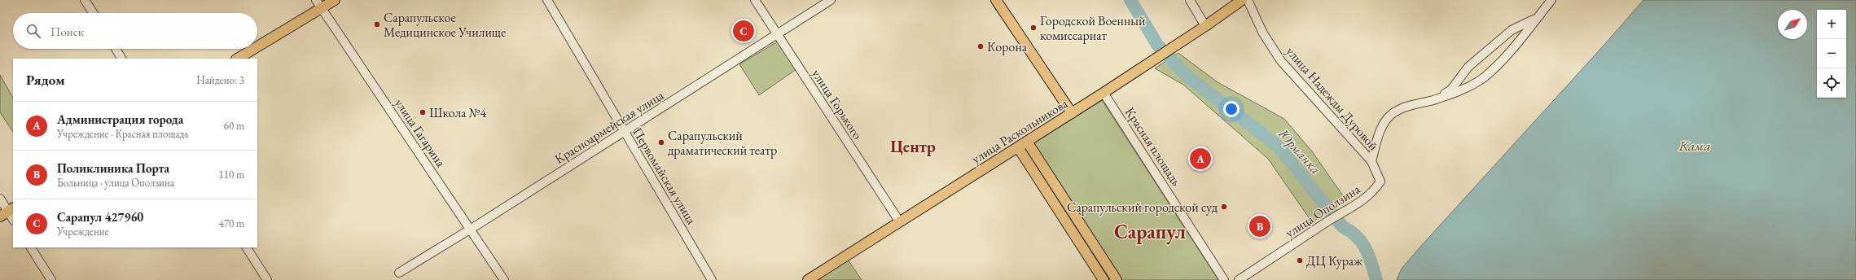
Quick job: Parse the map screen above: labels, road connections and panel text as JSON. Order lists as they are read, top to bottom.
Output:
{
  "streets": {
    "main road": ["улица Раскольникова"],
    "street": [
      "улица Надежды Дуровой",
      "улица Горького",
      "Красноармейская улица",
      "улица Гагарина",
      "Красная площадь",
      "Первомайская улица",
      "улица Оползина"
    ]
  },
  "crossings": [
    ["улица Надежды Дуровой", "улица Оползина"],
    ["улица Горького", "Красноармейская улица"],
    ["улица Горького", "улица Раскольникова"],
    ["Красноармейская улица", "улица Гагарина"],
    ["Красноармейская улица", "Первомайская улица"],
    ["улица Раскольникова", "Красная площадь"]
  ],
  "districts": ["Центр", "Сарапул"],
  "water": ["Кама", "Юрманка"],
  "places": [
    "Сарапульское Медицинское Училище",
    "Городской Военный комиссариат",
    "Корона",
    "Школа №4",
    "Сарапульский драматический театр",
    "Сарапульский городской суд",
    "ДЦ Кураж"
  ],
  "north": "top right",
  "page": {
    "map_buttons": ["+", "−"],
    "search": "Поиск",
    "pins": ["C", "A", "B"],
    "heading": ["Рядом", "Найдено: 3"],
    "list": [
      {
        "mark": "A",
        "name": "Администрация города",
        "note": "Учреждение · Красная площадь",
        "value": "60 m"
      },
      {
        "mark": "B",
        "name": "Поликлиника Порта",
        "note": "Больница · улица Оползина",
        "value": "110 m"
      },
      {
        "mark": "C",
        "name": "Сарапул 427960",
        "note": "Учреждение",
        "value": "470 m"
      }
    ]
  }
}
